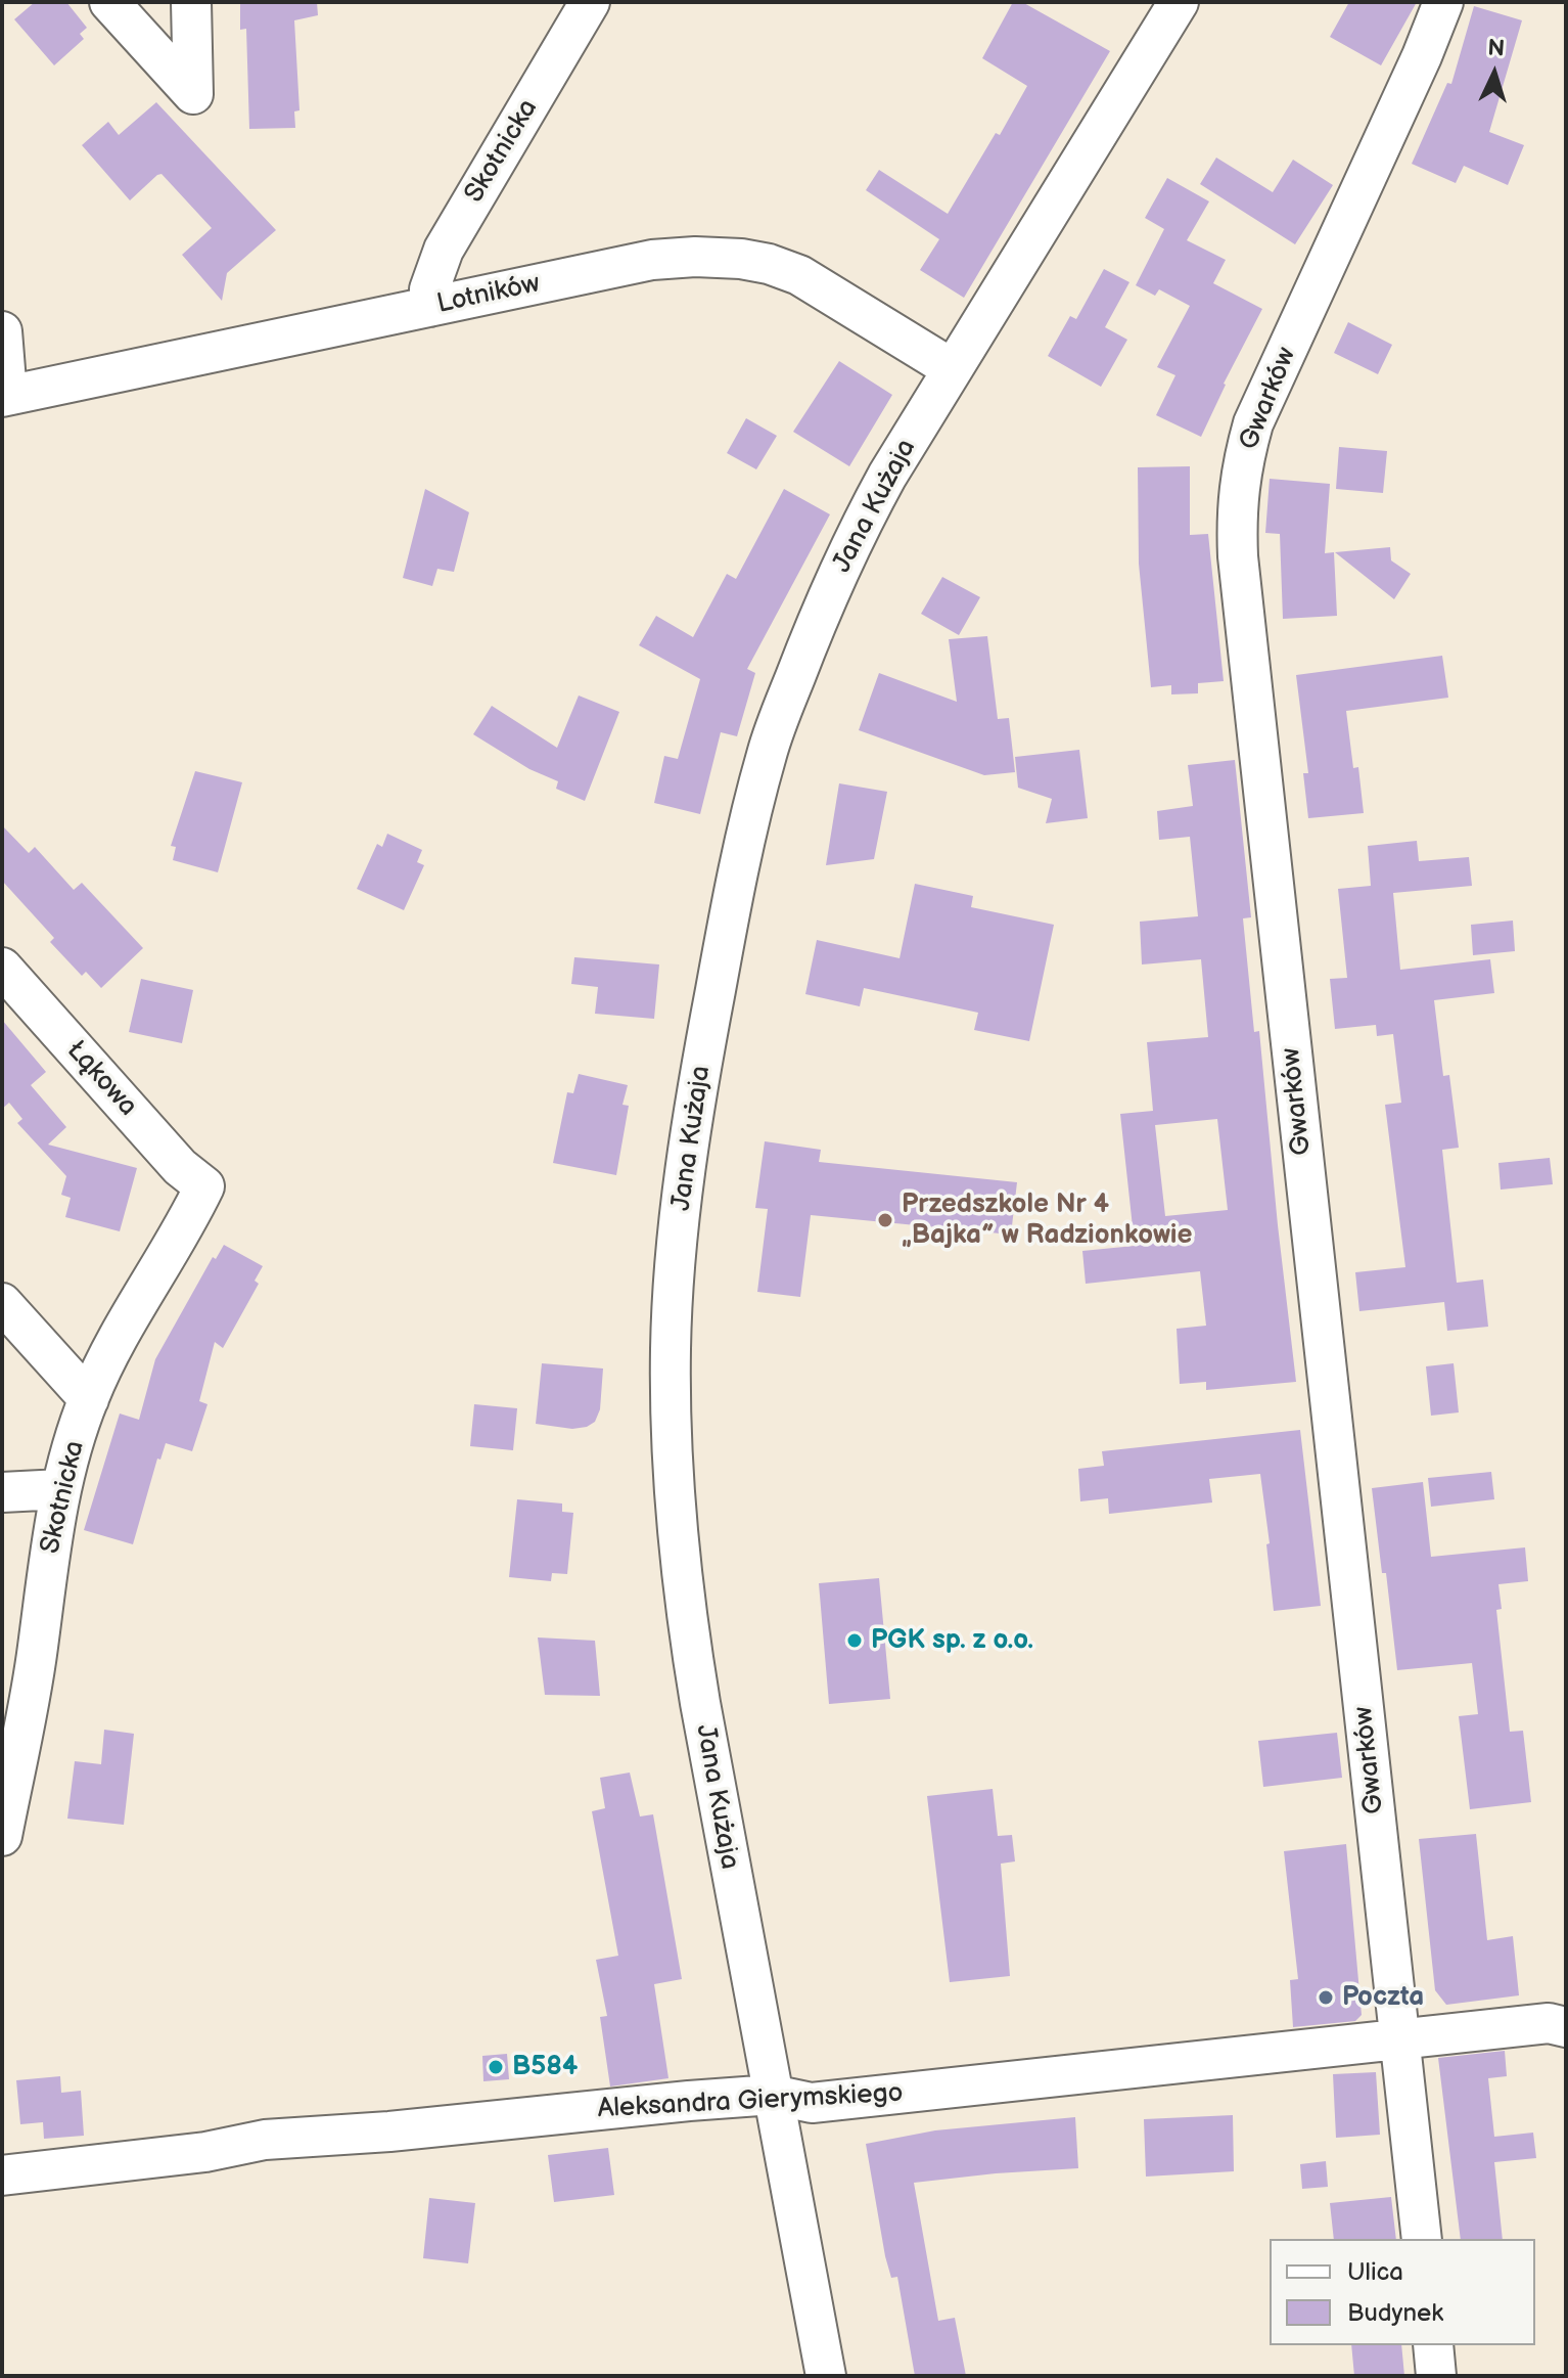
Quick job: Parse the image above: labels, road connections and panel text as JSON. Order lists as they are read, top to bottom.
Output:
{
  "streets": {
    "street": [
      "Skotnicka",
      "Lotników",
      "Gwarków",
      "Jana Kużaja",
      "Łąkowa",
      "Aleksandra Gierymskiego"
    ]
  },
  "crossings": [
    ["Skotnicka", "Lotników"],
    ["Skotnicka", "Łąkowa"],
    ["Lotników", "Jana Kużaja"],
    ["Gwarków", "Aleksandra Gierymskiego"],
    ["Jana Kużaja", "Aleksandra Gierymskiego"]
  ],
  "places": [
    "Przedszkole Nr 4 „Bajka” w Radzionkowie",
    "PGK sp. z o.o.",
    "Poczta",
    "B584"
  ],
  "legend": ["Ulica", "Budynek"],
  "north": "top"
}
